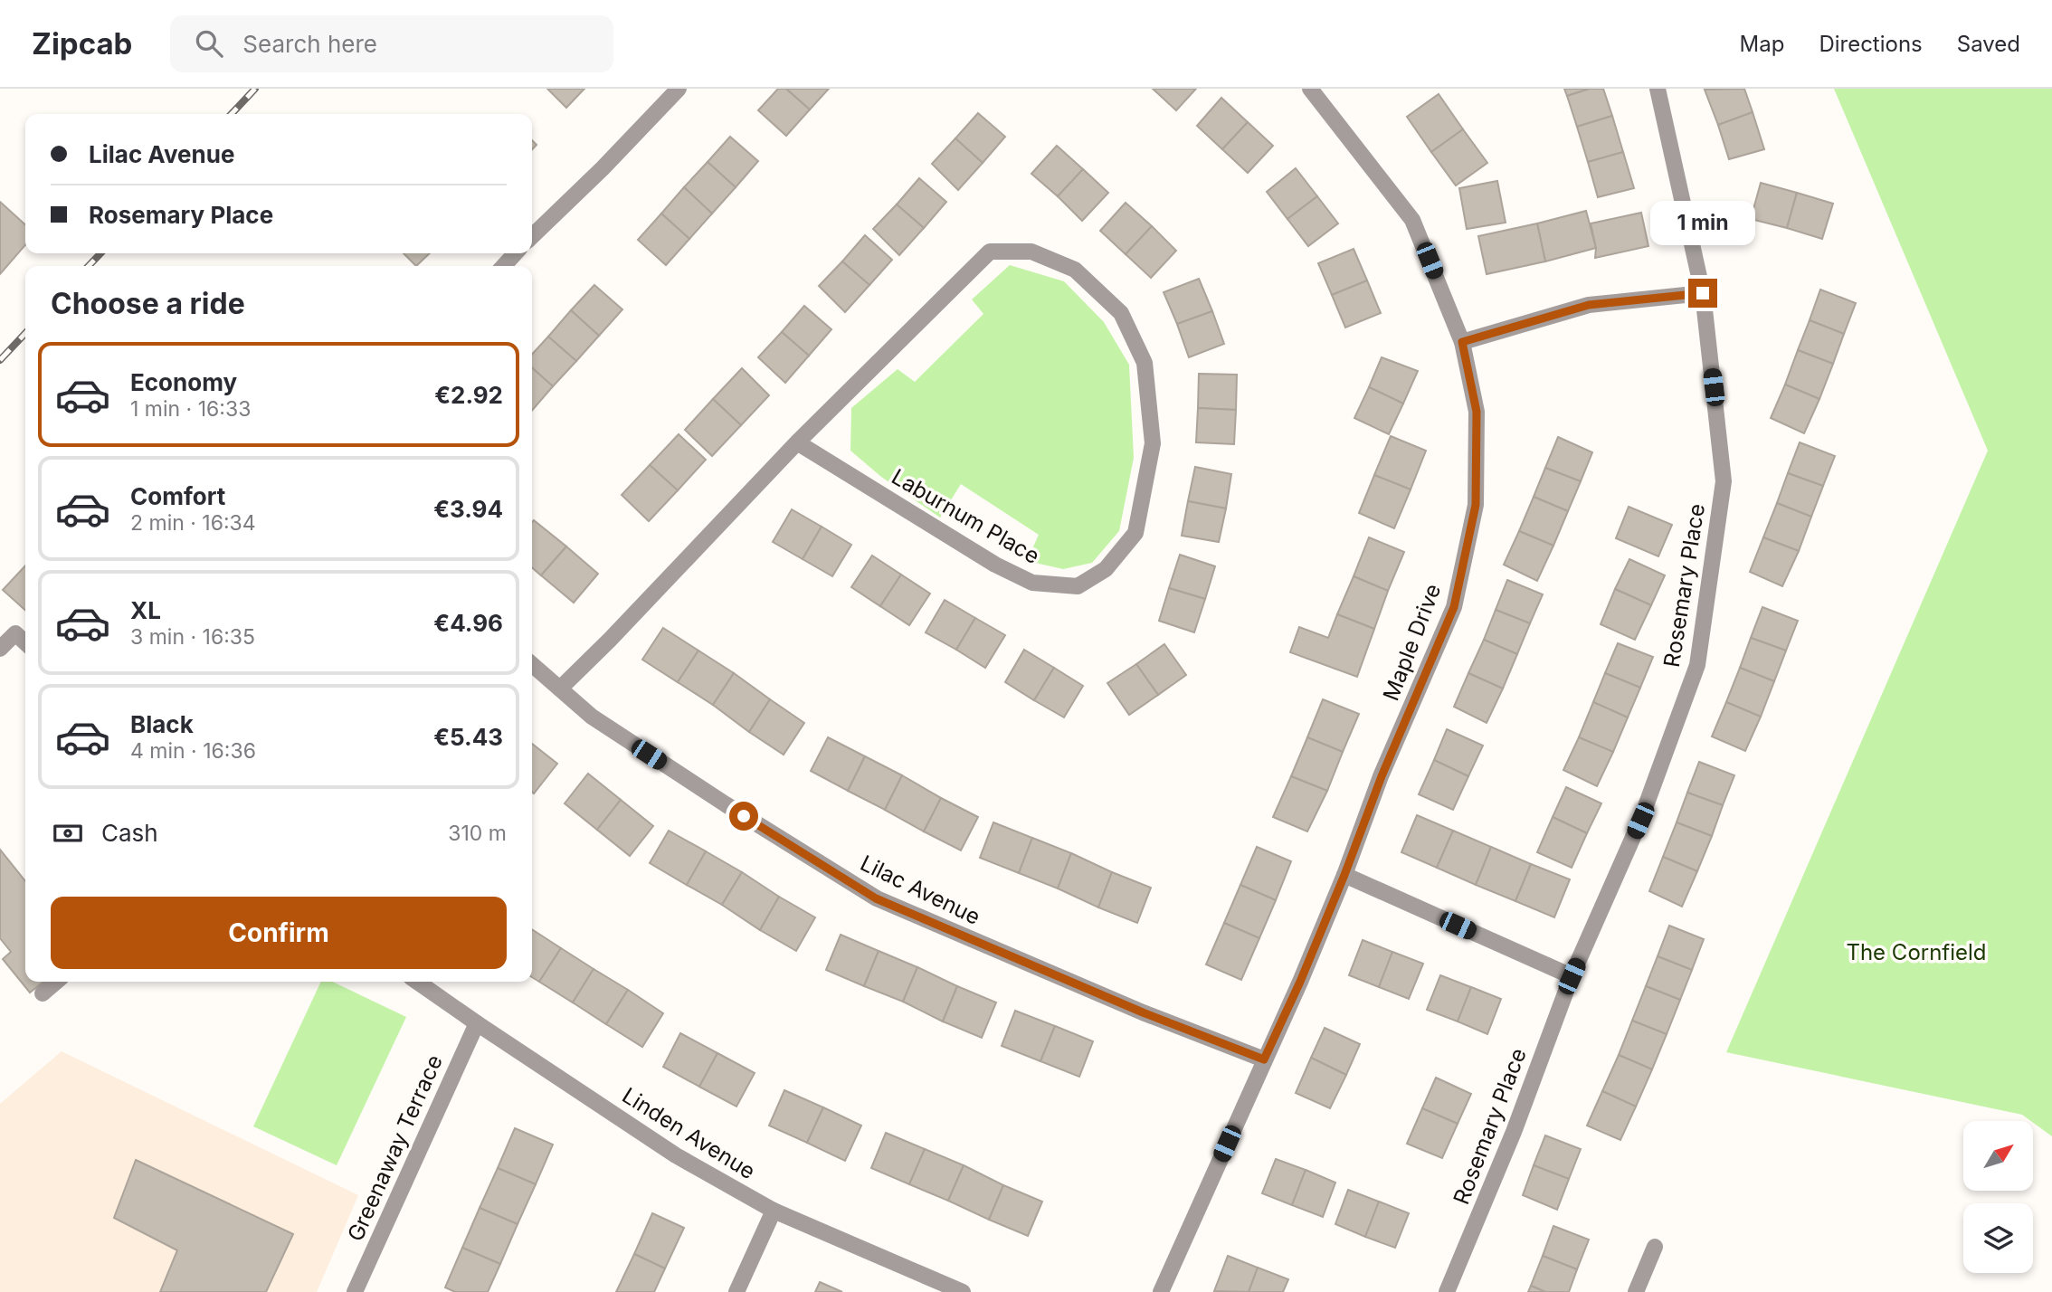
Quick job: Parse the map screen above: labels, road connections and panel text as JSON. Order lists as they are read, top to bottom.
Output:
{
  "streets": {
    "street": [
      "Laburnum Place",
      "Rosemary Place",
      "Maple Drive",
      "Lilac Avenue",
      "Linden Avenue",
      "Greenaway Terrace"
    ]
  },
  "crossings": [
    ["Laburnum Place", "Lilac Avenue"],
    ["Maple Drive", "Lilac Avenue"],
    ["Linden Avenue", "Greenaway Terrace"]
  ],
  "parks": ["The Cornfield"],
  "north": "top right",
  "page": {
    "header": "Zipcab",
    "search": "Search here",
    "nav": ["Map", "Directions", "Saved"],
    "banner": ["Lilac Avenue", "Rosemary Place"],
    "bubble": "1 min",
    "heading": "Choose a ride",
    "list": [
      {
        "name": "Economy",
        "note": "1 min · 16:33",
        "value": "€2.92"
      },
      {
        "name": "Comfort",
        "note": "2 min · 16:34",
        "value": "€3.94"
      },
      {
        "name": "XL",
        "note": "3 min · 16:35",
        "value": "€4.96"
      },
      {
        "name": "Black",
        "note": "4 min · 16:36",
        "value": "€5.43"
      }
    ],
    "pay": ["Cash", "310 m"],
    "buttons": "Confirm"
  }
}
